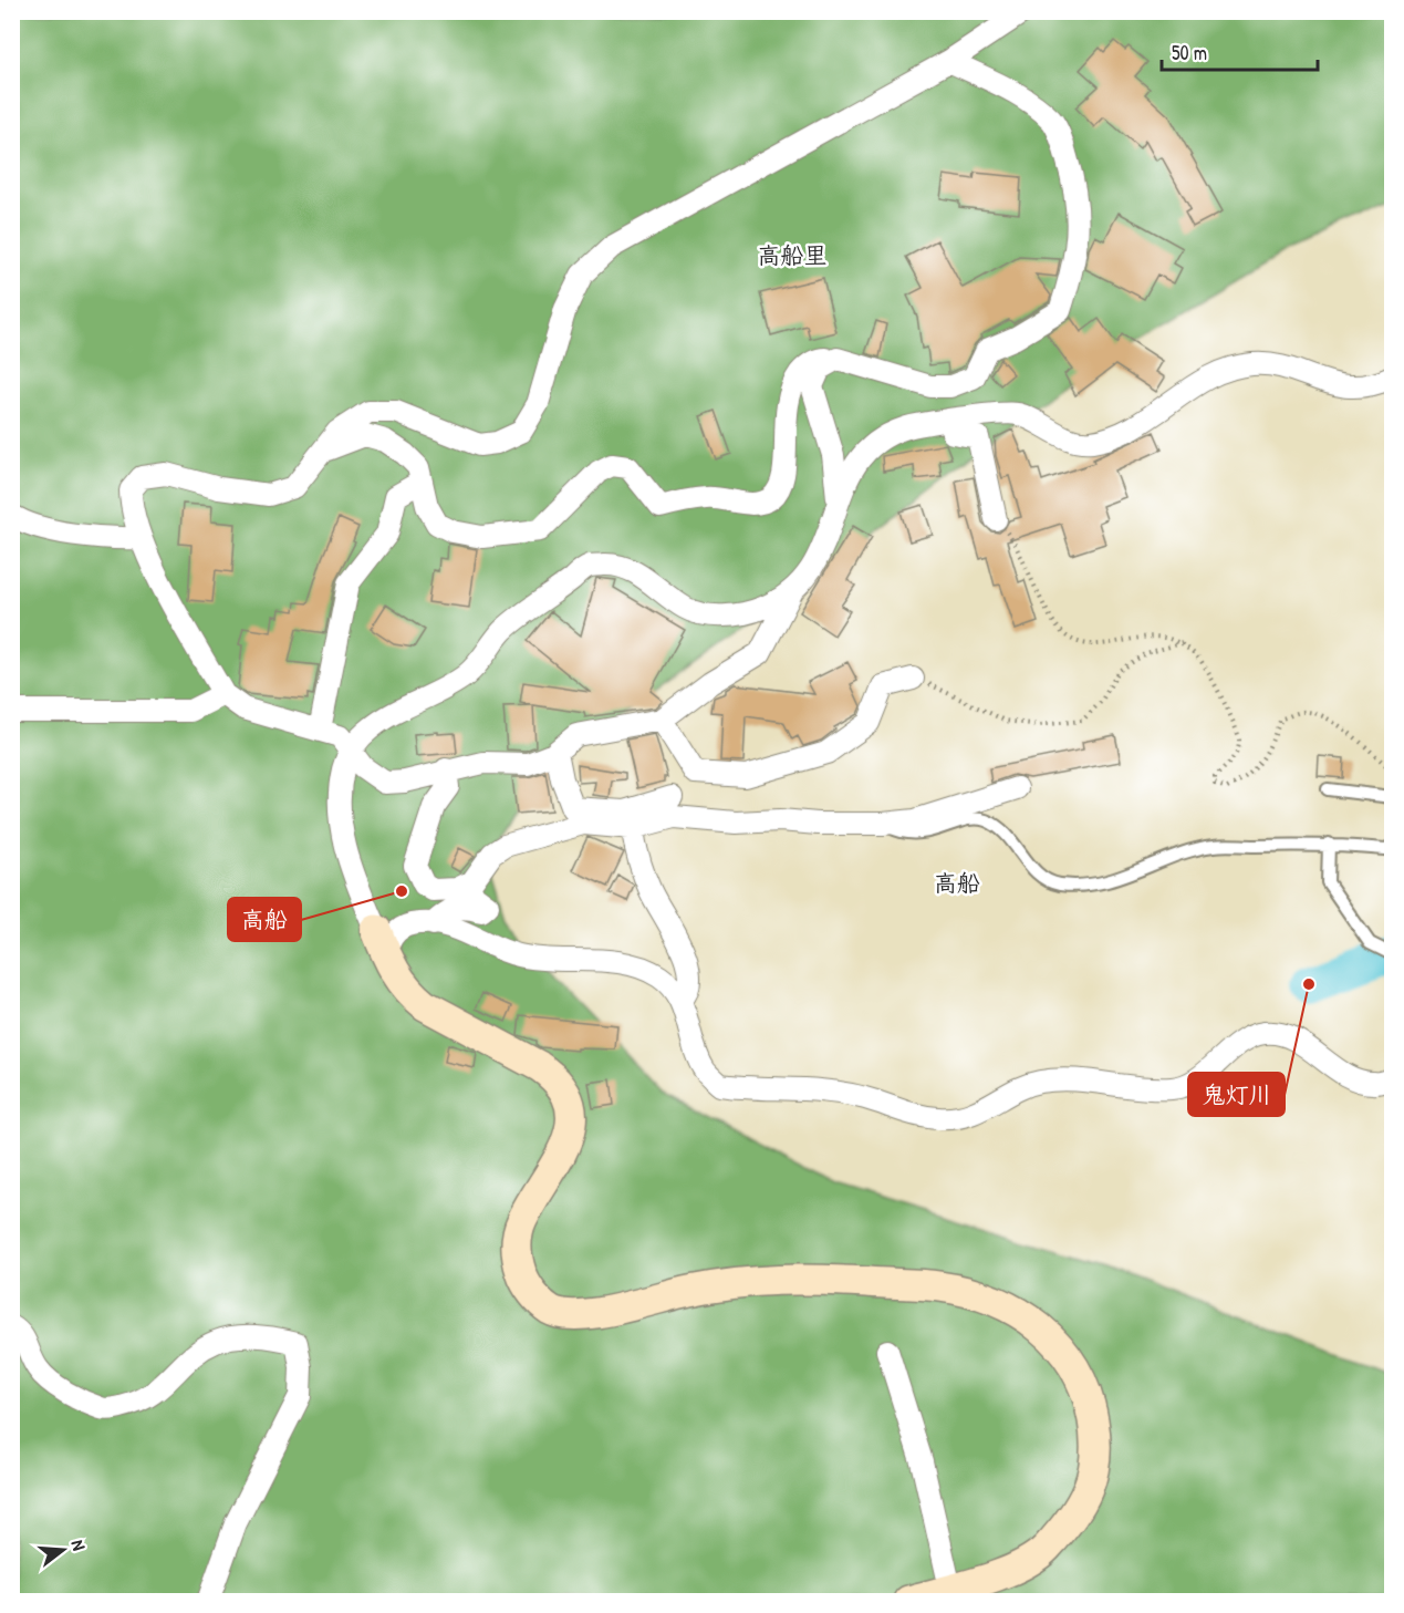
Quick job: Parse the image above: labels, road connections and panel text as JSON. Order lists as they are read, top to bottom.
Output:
{
  "districts": ["高船里", "高船"],
  "places": ["高船", "鬼灯川"],
  "scale_bar": "50 m",
  "north": "right"
}
